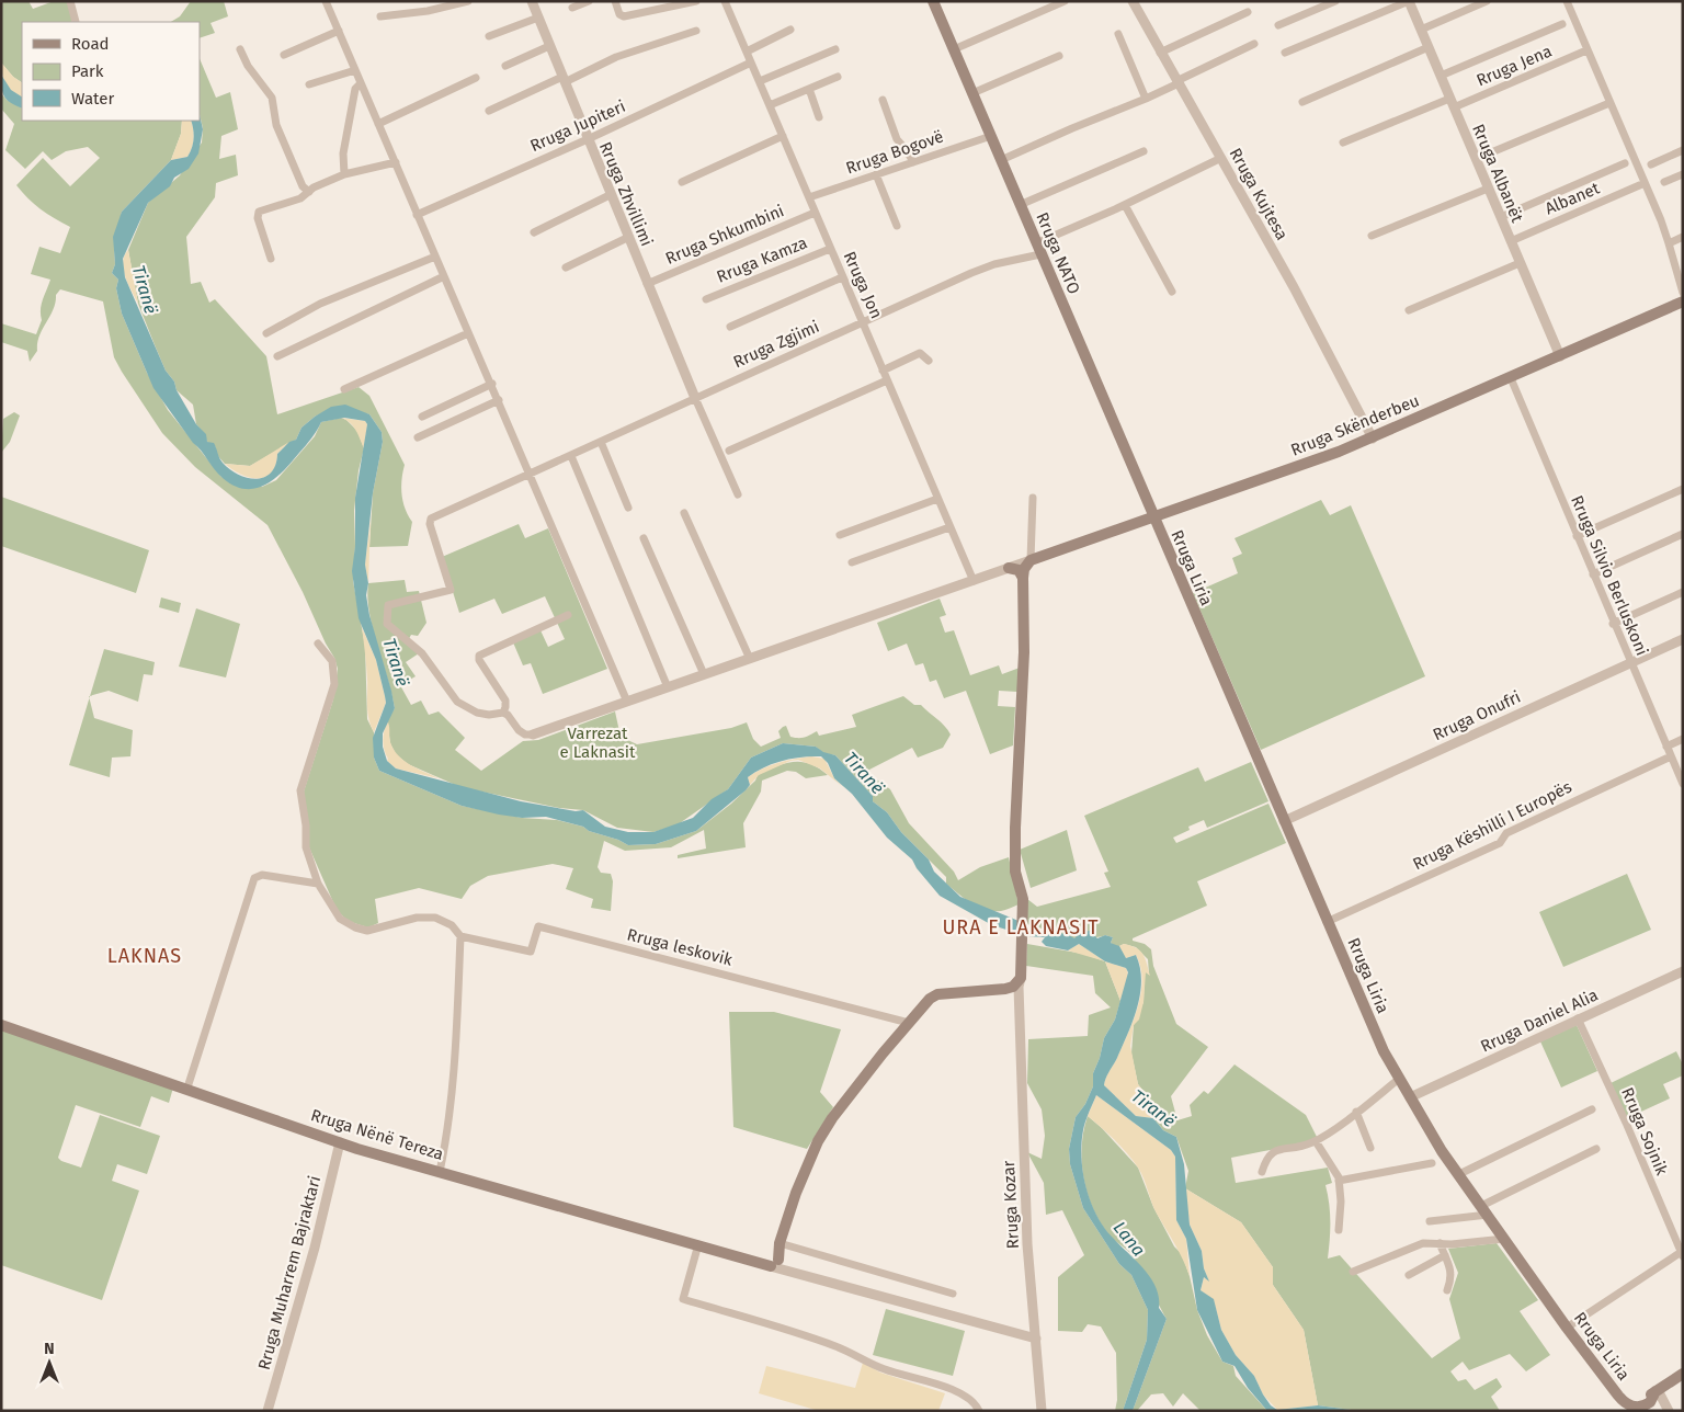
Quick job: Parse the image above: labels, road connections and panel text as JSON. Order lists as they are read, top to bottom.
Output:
{
  "streets": {
    "main road": [
      "Rruga NATO",
      "Rruga Skënderbeu",
      "Rruga Liria",
      "Rruga Nënë Tereza"
    ],
    "street": [
      "Rruga Jena",
      "Rruga Jupiteri",
      "Rruga Bogovë",
      "Rruga Albanët",
      "Rruga Zhvillimi",
      "Rruga Kujtesa",
      "Albanet",
      "Rruga Shkumbini",
      "Rruga Kamza",
      "Rruga Jon",
      "Rruga Zgjimi",
      "Rruga Silvio Berluskoni",
      "Rruga Onufri",
      "Rruga Këshilli I Europës",
      "Rruga leskovik",
      "Rruga Daniel Alia",
      "Rruga Sojnik",
      "Rruga Kozar",
      "Rruga Muharrem Bajraktari"
    ]
  },
  "crossings": [
    ["Rruga Jena", "Rruga Albanët"],
    ["Rruga Jupiteri", "Rruga Zhvillimi"],
    ["Rruga Jupiteri", "Rruga Jon"],
    ["Rruga Bogovë", "Rruga NATO"],
    ["Rruga Bogovë", "Rruga Jon"],
    ["Rruga Albanët", "Albanet"],
    ["Rruga Albanët", "Rruga Skënderbeu"],
    ["Rruga Zhvillimi", "Rruga Shkumbini"],
    ["Rruga Zhvillimi", "Rruga Zgjimi"],
    ["Rruga Kujtesa", "Rruga Skënderbeu"],
    ["Rruga Shkumbini", "Rruga Jon"],
    ["Rruga NATO", "Rruga Zgjimi"],
    ["Rruga NATO", "Rruga Skënderbeu"],
    ["Rruga NATO", "Rruga Liria"],
    ["Rruga Kamza", "Rruga Jon"],
    ["Rruga Jon", "Rruga Zgjimi"],
    ["Rruga Skënderbeu", "Rruga Liria"],
    ["Rruga Skënderbeu", "Rruga Silvio Berluskoni"],
    ["Rruga Liria", "Rruga Onufri"],
    ["Rruga Liria", "Rruga Këshilli I Europës"],
    ["Rruga Liria", "Rruga Daniel Alia"],
    ["Rruga Silvio Berluskoni", "Rruga Onufri"],
    ["Rruga Silvio Berluskoni", "Rruga Këshilli I Europës"],
    ["Rruga Daniel Alia", "Rruga Sojnik"],
    ["Rruga Nënë Tereza", "Rruga Muharrem Bajraktari"]
  ],
  "districts": ["URA E LAKNASIT", "LAKNAS"],
  "water": ["Tiranë", "Lana"],
  "parks": ["Varrezat e Laknasit"],
  "legend": ["Road", "Park", "Water"],
  "north": "top"
}
